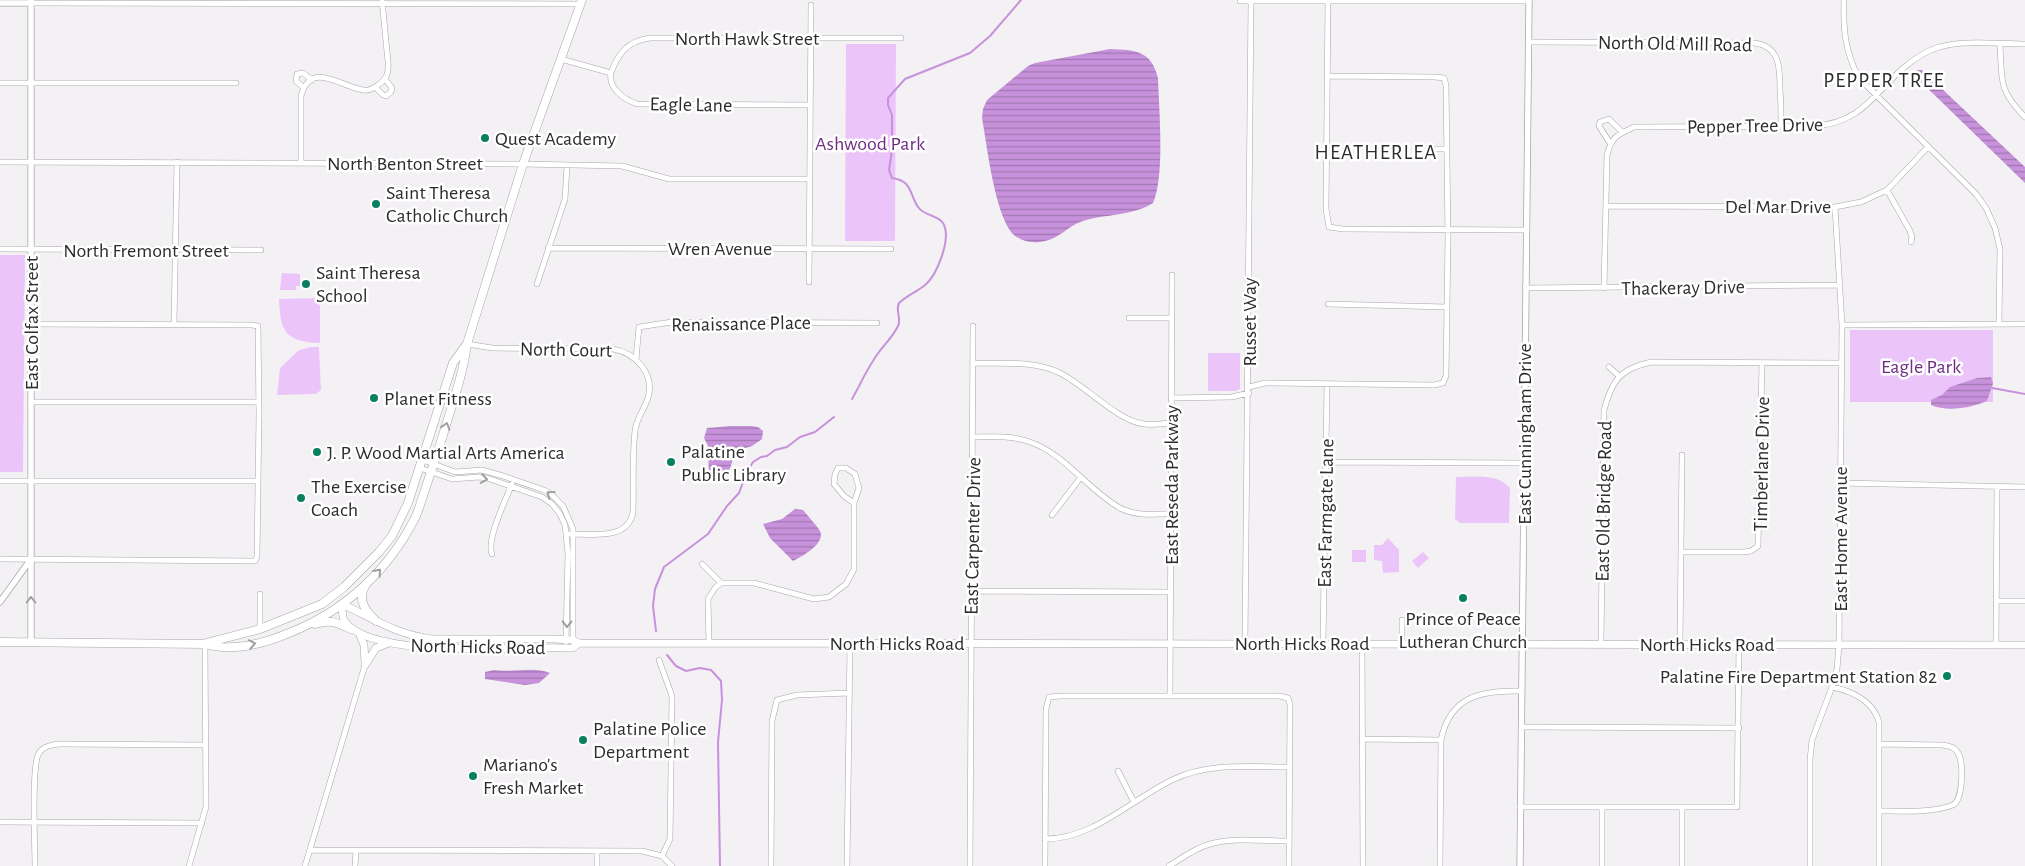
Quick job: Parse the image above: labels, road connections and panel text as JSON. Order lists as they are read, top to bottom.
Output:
{
  "streets": {
    "main road": ["North Hicks Road"],
    "street": [
      "North Hawk Street",
      "North Old Mill Road",
      "Eagle Lane",
      "Pepper Tree Drive",
      "North Benton Street",
      "Del Mar Drive",
      "Wren Avenue",
      "North Fremont Street",
      "Thackeray Drive",
      "Russet Way",
      "East Colfax Street",
      "Renaissance Place",
      "North Court",
      "East Cunningham Drive",
      "Timberlane Drive",
      "East Reseda Parkway",
      "East Old Bridge Road",
      "East Farmgate Lane",
      "East Carpenter Drive",
      "East Home Avenue"
    ]
  },
  "crossings": [
    ["North Hawk Street", "Eagle Lane"],
    ["North Old Mill Road", "Pepper Tree Drive"],
    ["North Old Mill Road", "East Cunningham Drive"],
    ["North Benton Street", "East Colfax Street"],
    ["Del Mar Drive", "East Home Avenue"],
    ["North Fremont Street", "East Colfax Street"],
    ["Thackeray Drive", "East Cunningham Drive"],
    ["Thackeray Drive", "East Home Avenue"],
    ["Russet Way", "North Hicks Road"],
    ["Renaissance Place", "North Court"],
    ["East Cunningham Drive", "North Hicks Road"],
    ["East Reseda Parkway", "North Hicks Road"],
    ["East Old Bridge Road", "North Hicks Road"],
    ["East Farmgate Lane", "North Hicks Road"],
    ["East Carpenter Drive", "North Hicks Road"],
    ["East Home Avenue", "North Hicks Road"]
  ],
  "districts": ["PEPPER TREE", "HEATHERLEA"],
  "parks": ["Ashwood Park", "Eagle Park"],
  "places": [
    "Quest Academy",
    "Saint Theresa Catholic Church",
    "Saint Theresa School",
    "Planet Fitness",
    "J. P. Wood Martial Arts America",
    "Palatine Public Library",
    "The Exercise Coach",
    "Prince of Peace Lutheran Church",
    "Palatine Fire Department Station 82",
    "Palatine Police Department",
    "Mariano's Fresh Market"
  ]
}
